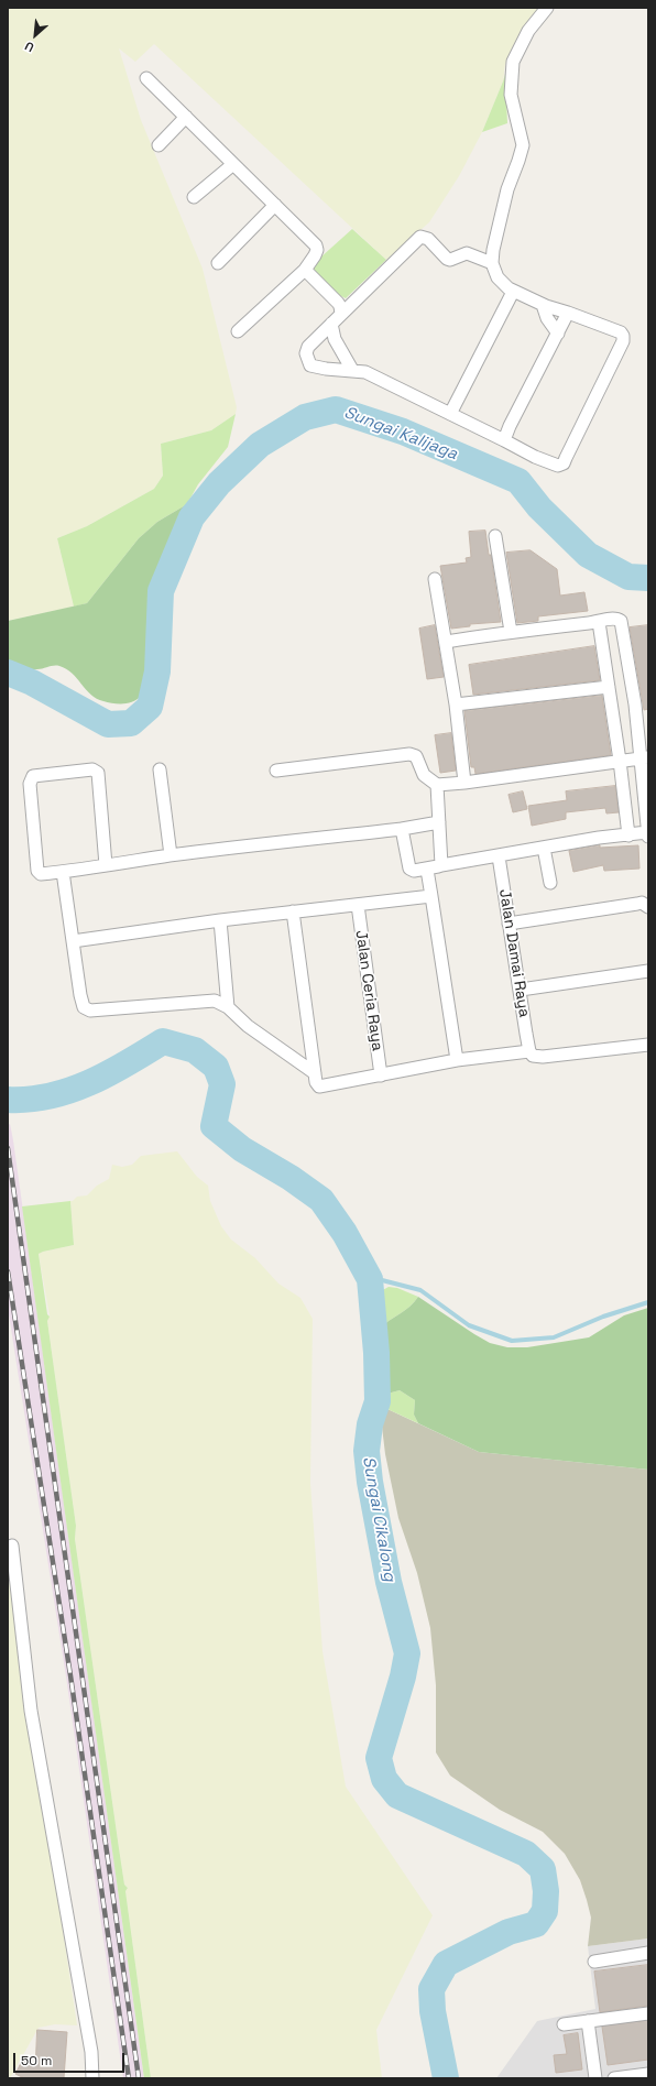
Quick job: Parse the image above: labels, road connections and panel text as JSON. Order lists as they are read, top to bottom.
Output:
{
  "streets": {
    "street": ["Jalan Damai Raya", "Jalan Ceria Raya"]
  },
  "water": ["Sungai Kalijaga", "Sungai Cikalong"],
  "scale_bar": "50 m",
  "north": "bottom left"
}
